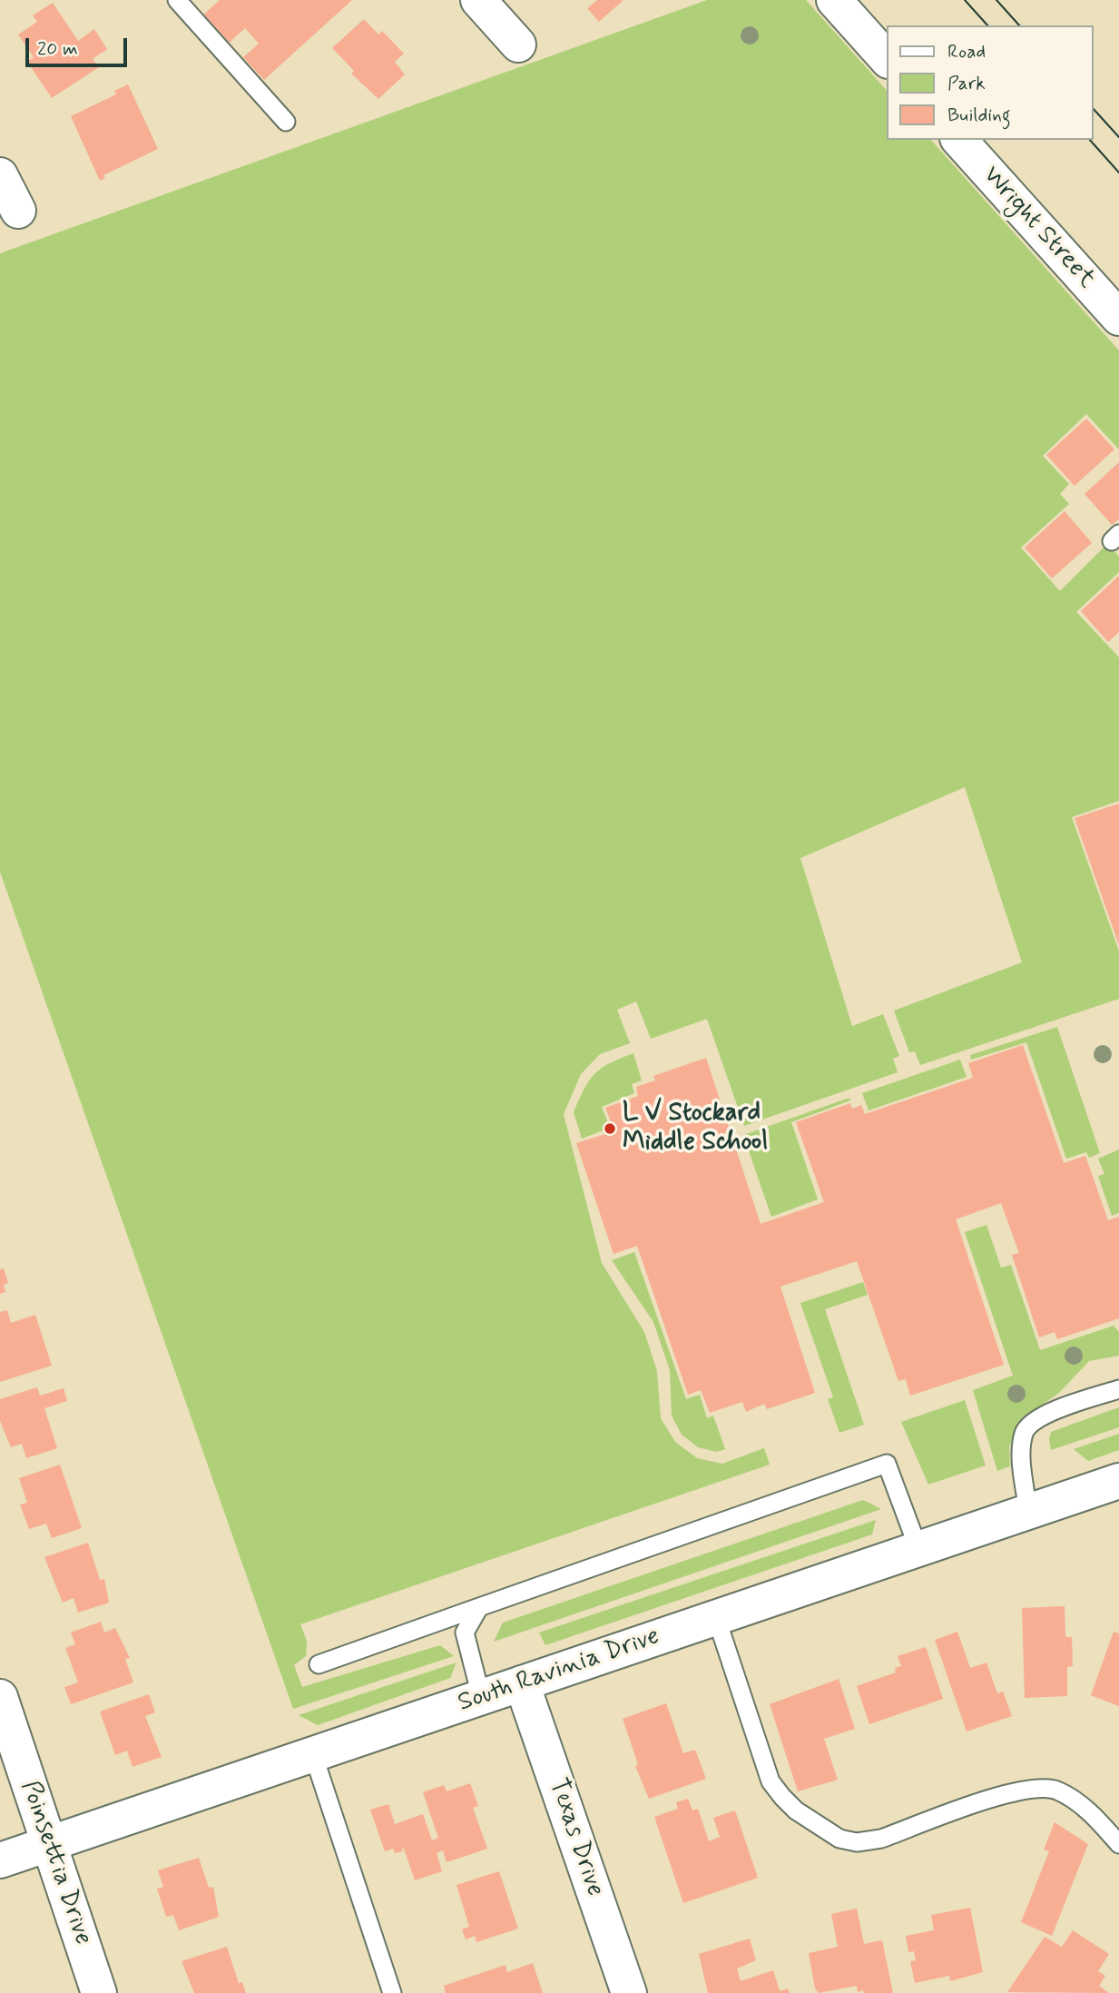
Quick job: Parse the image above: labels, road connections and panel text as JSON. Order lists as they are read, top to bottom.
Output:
{
  "streets": {
    "street": [
      "Wright Street",
      "South Ravinia Drive",
      "Texas Drive",
      "Poinsettia Drive"
    ]
  },
  "crossings": [
    ["South Ravinia Drive", "Texas Drive"],
    ["South Ravinia Drive", "Poinsettia Drive"]
  ],
  "places": ["L V Stockard Middle School"],
  "legend": ["Road", "Park", "Building"],
  "scale_bar": "20 m"
}
